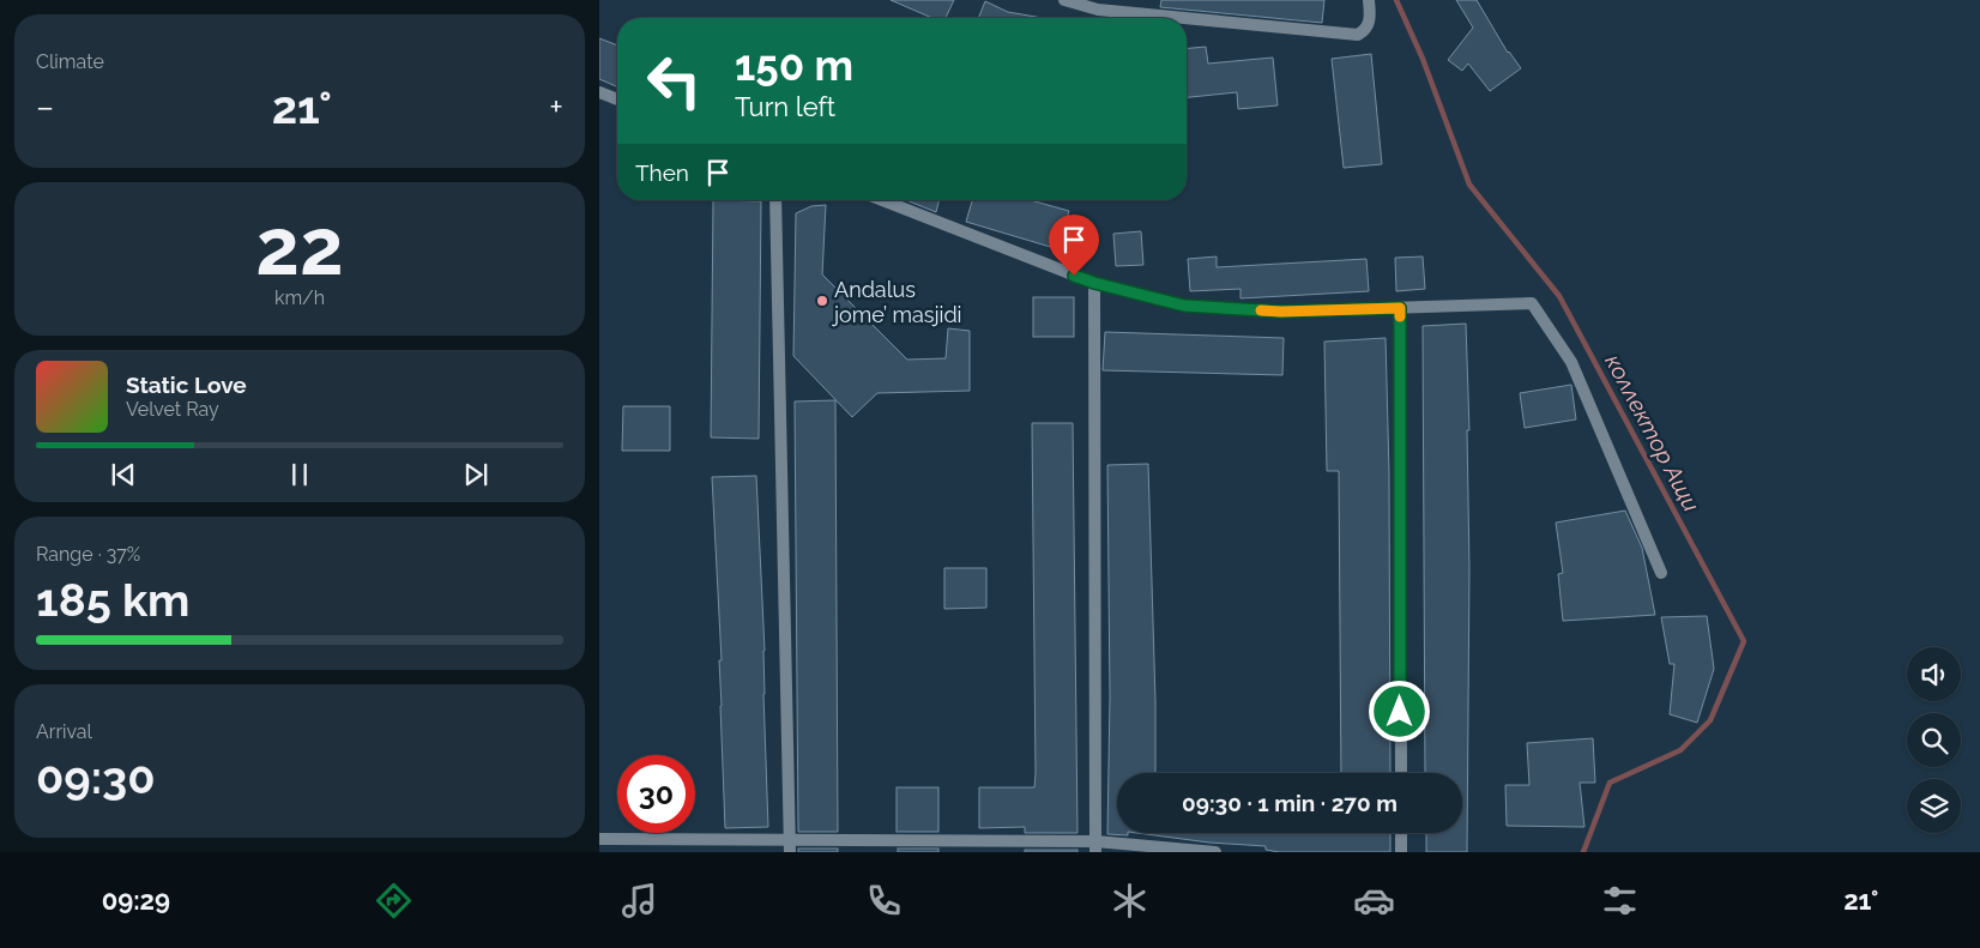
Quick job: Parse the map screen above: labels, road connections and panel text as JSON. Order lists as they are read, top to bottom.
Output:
{
  "water": ["коллектор Ащи"],
  "places": ["Andalus jome’ masjidi"],
  "page": {
    "tile": [
      "Climate",
      ["22", "km/h"],
      ["Range · 37%", "185 km"],
      ["Arrival", "09:30"]
    ],
    "turn": ["150 m", "Turn left"],
    "heat": ["−", "21°", "+"],
    "then": "Then",
    "song": ["Static Love", "Velvet Ray"],
    "limit": "30",
    "trip": "09:30 · 1 min · 270 m",
    "tabs": ["09:29", "21°"]
  }
}
